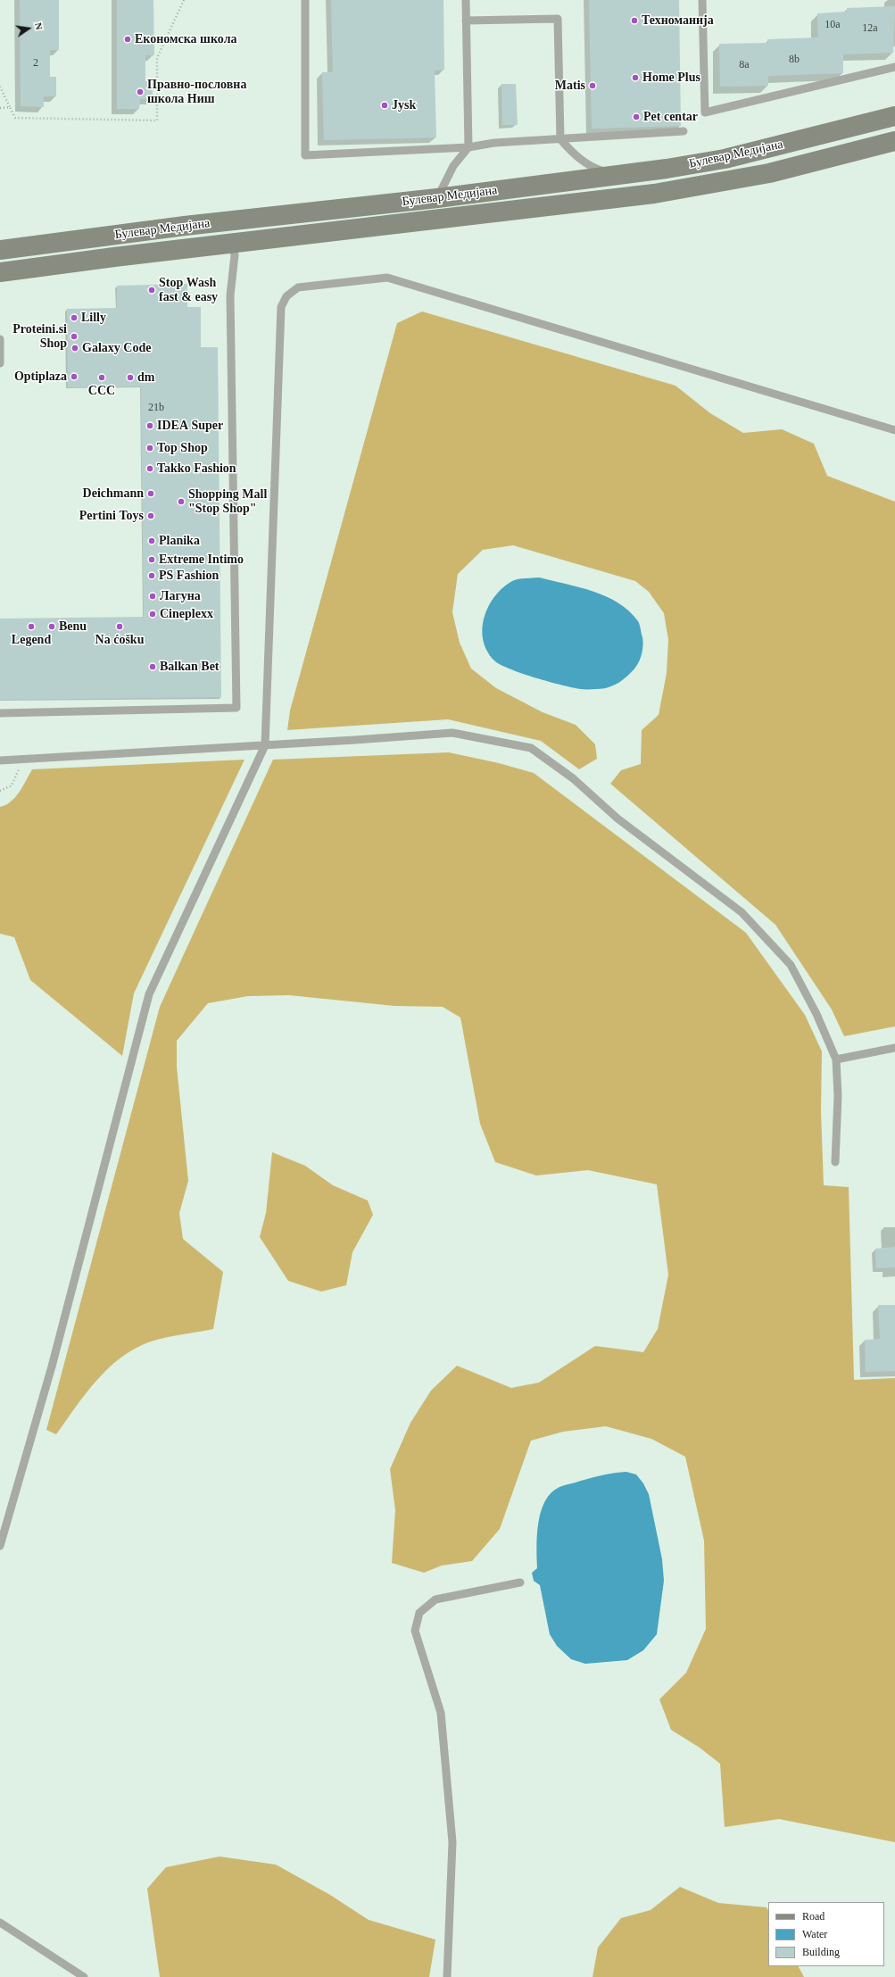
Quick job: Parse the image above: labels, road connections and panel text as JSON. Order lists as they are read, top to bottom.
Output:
{
  "streets": {
    "main road": ["Булевар Медијана"]
  },
  "places": [
    "Техноманија",
    "Економска школа",
    "Home Plus",
    "Matis",
    "Правно-пословна школа Ниш",
    "Jysk",
    "Pet centar",
    "Stop Wash fast & easy",
    "Lilly",
    "Proteini.si Shop",
    "Galaxy Code",
    "Optiplaza",
    "CCC",
    "dm",
    "IDEA Super",
    "Top Shop",
    "Takko Fashion",
    "Deichmann",
    "Shopping Mall \"Stop Shop\"",
    "Pertini Toys",
    "Planika",
    "Extreme Intimo",
    "PS Fashion",
    "Лагуна",
    "Cineplexx",
    "Legend",
    "Benu",
    "Na ćošku",
    "Balkan Bet"
  ],
  "house_numbers": [
    "10a",
    "12a",
    "8b",
    "2",
    "8a",
    "21b"
  ],
  "legend": ["Road", "Water", "Building"],
  "north": "right"
}
